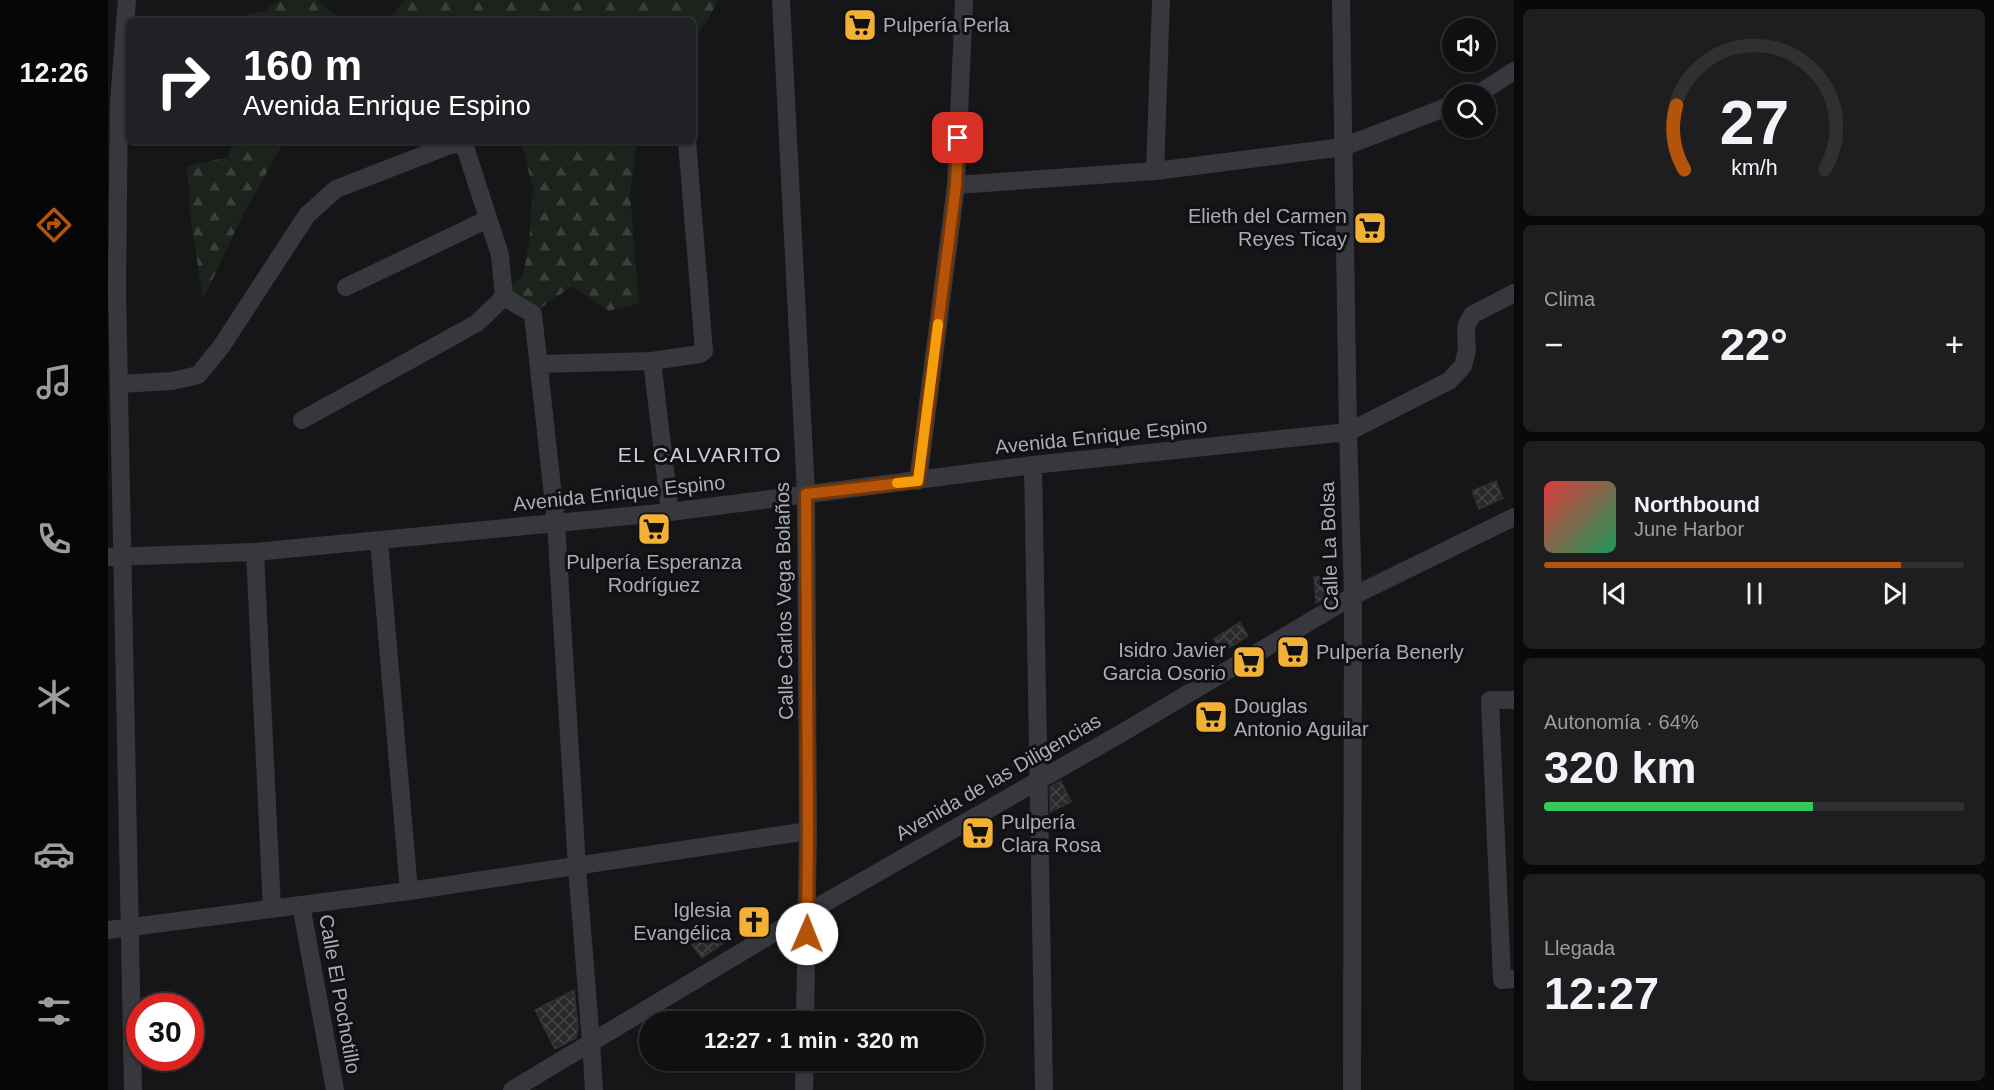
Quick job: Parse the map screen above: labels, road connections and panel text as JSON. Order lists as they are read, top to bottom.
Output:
{
  "streets": {
    "street": [
      "Avenida Enrique Espino",
      "Calle La Bolsa",
      "Calle Carlos Vega Bolaños",
      "Avenida de las Diligencias",
      "Calle El Pochotillo"
    ]
  },
  "crossings": [
    ["Avenida Enrique Espino", "Calle La Bolsa"],
    ["Avenida Enrique Espino", "Calle Carlos Vega Bolaños"],
    ["Calle La Bolsa", "Avenida de las Diligencias"],
    ["Calle Carlos Vega Bolaños", "Avenida de las Diligencias"]
  ],
  "districts": ["EL CALVARITO"],
  "places": {
    "supermarket": [
      "Pulpería Perla",
      "Elieth del Carmen Reyes Ticay",
      "Pulpería Esperanza Rodríguez",
      "Pulpería Benerly",
      "Isidro Javier Garcia Osorio",
      "Douglas Antonio Aguilar",
      "Pulpería Clara Rosa"
    ],
    "church": ["Iglesia Evangélica"]
  },
  "page": {
    "tabs": "12:26",
    "turn": ["160 m", "Avenida Enrique Espino"],
    "tile": [
      "Clima",
      ["Autonomía · 64%", "320 km"],
      ["Llegada", "12:27"]
    ],
    "heat": ["−", "22°", "+"],
    "song": ["Northbound", "June Harbor"],
    "limit": "30",
    "trip": "12:27 · 1 min · 320 m",
    "gauge": ["27", "km/h"]
  }
}
